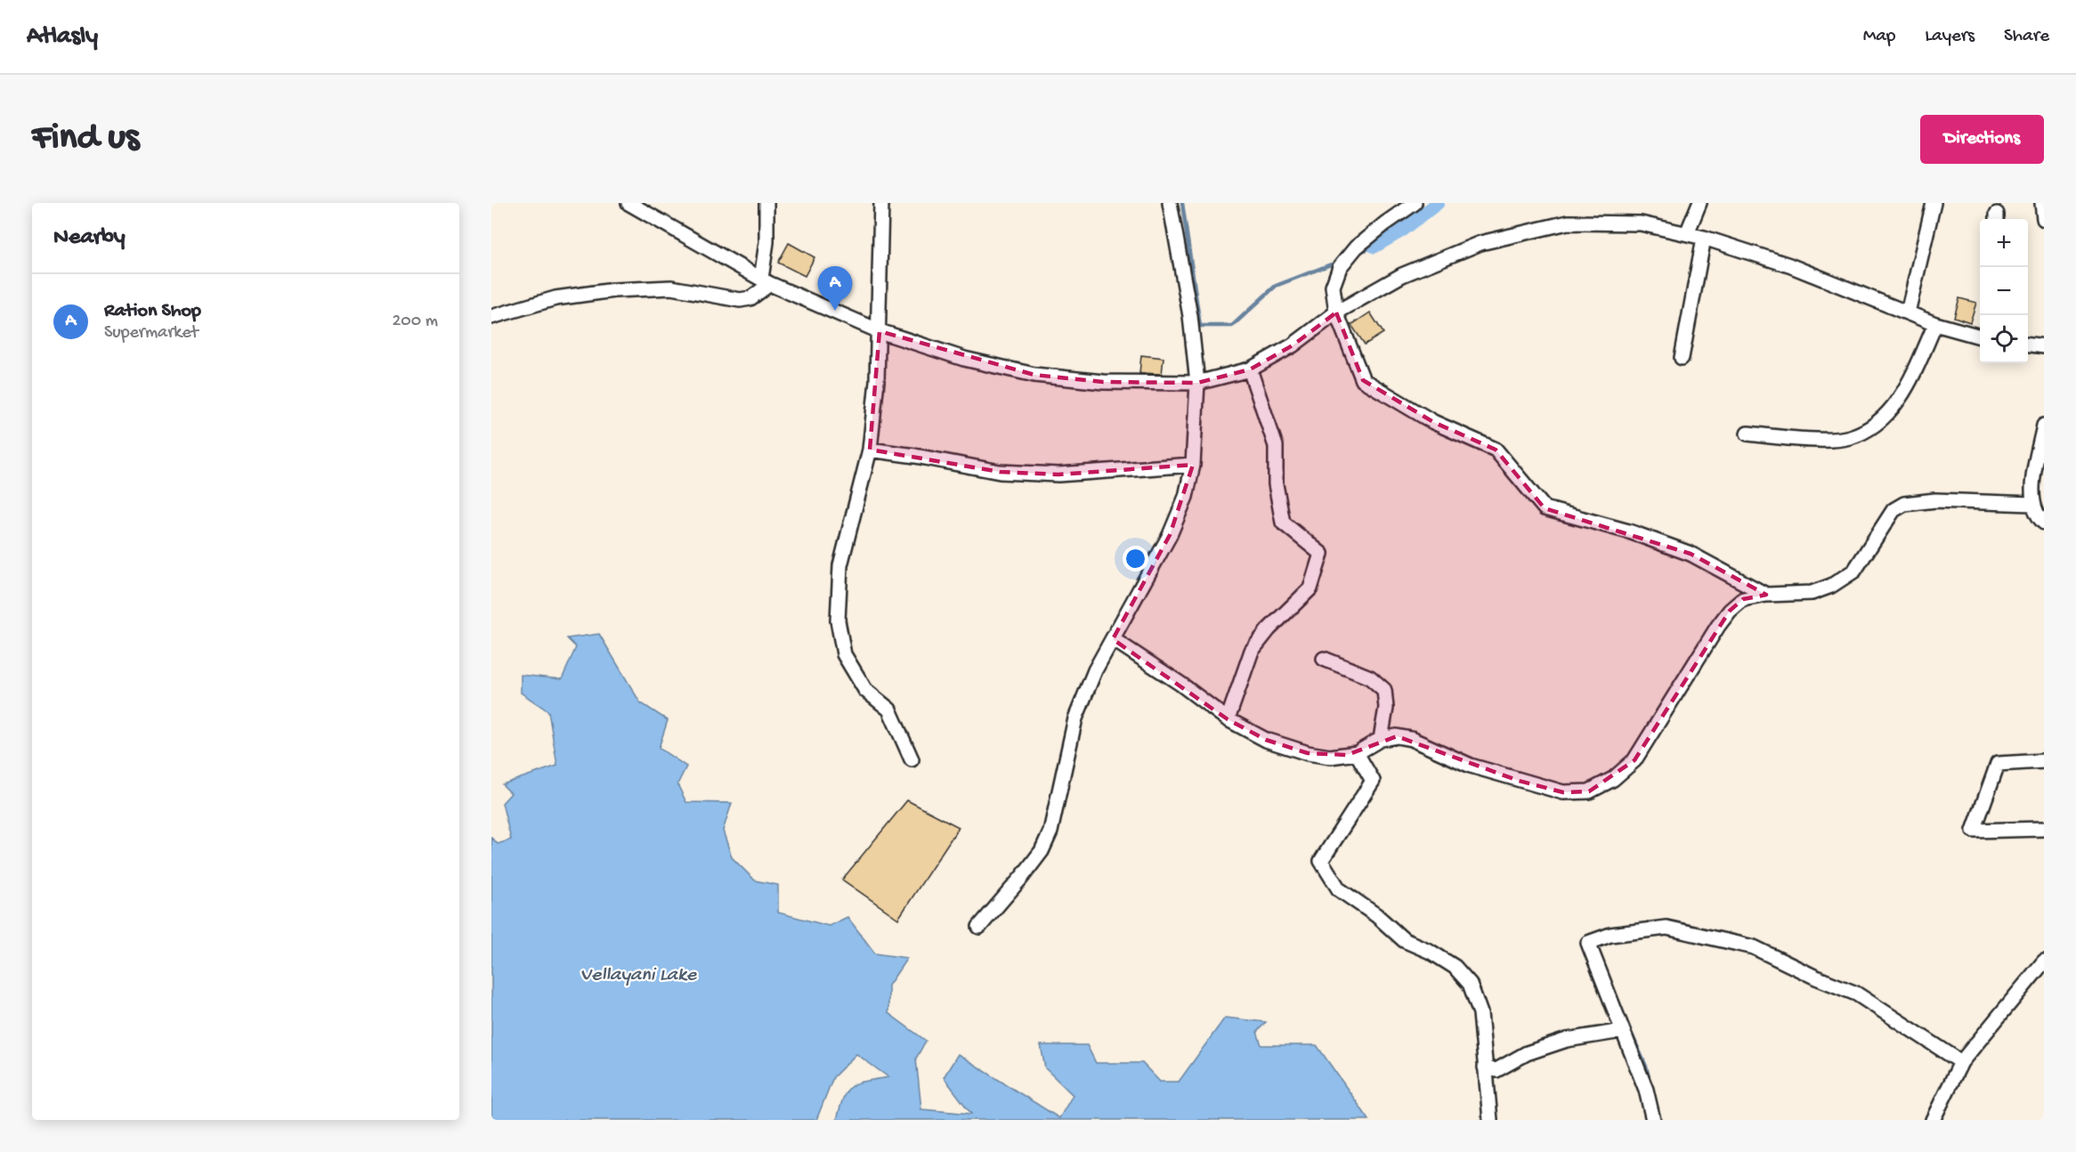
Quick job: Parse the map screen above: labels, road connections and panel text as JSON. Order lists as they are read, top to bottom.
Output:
{
  "water": ["Vellayani Lake"],
  "page": {
    "header": "Atlasly",
    "nav": ["Map", "Layers", "Share"],
    "buttons": "Directions",
    "title": "Find us",
    "heading": "Nearby",
    "map_buttons": ["+", "−"],
    "pins": "A",
    "list": [
      {
        "mark": "A",
        "name": "Ration Shop",
        "note": "Supermarket",
        "value": "200 m"
      }
    ]
  }
}
